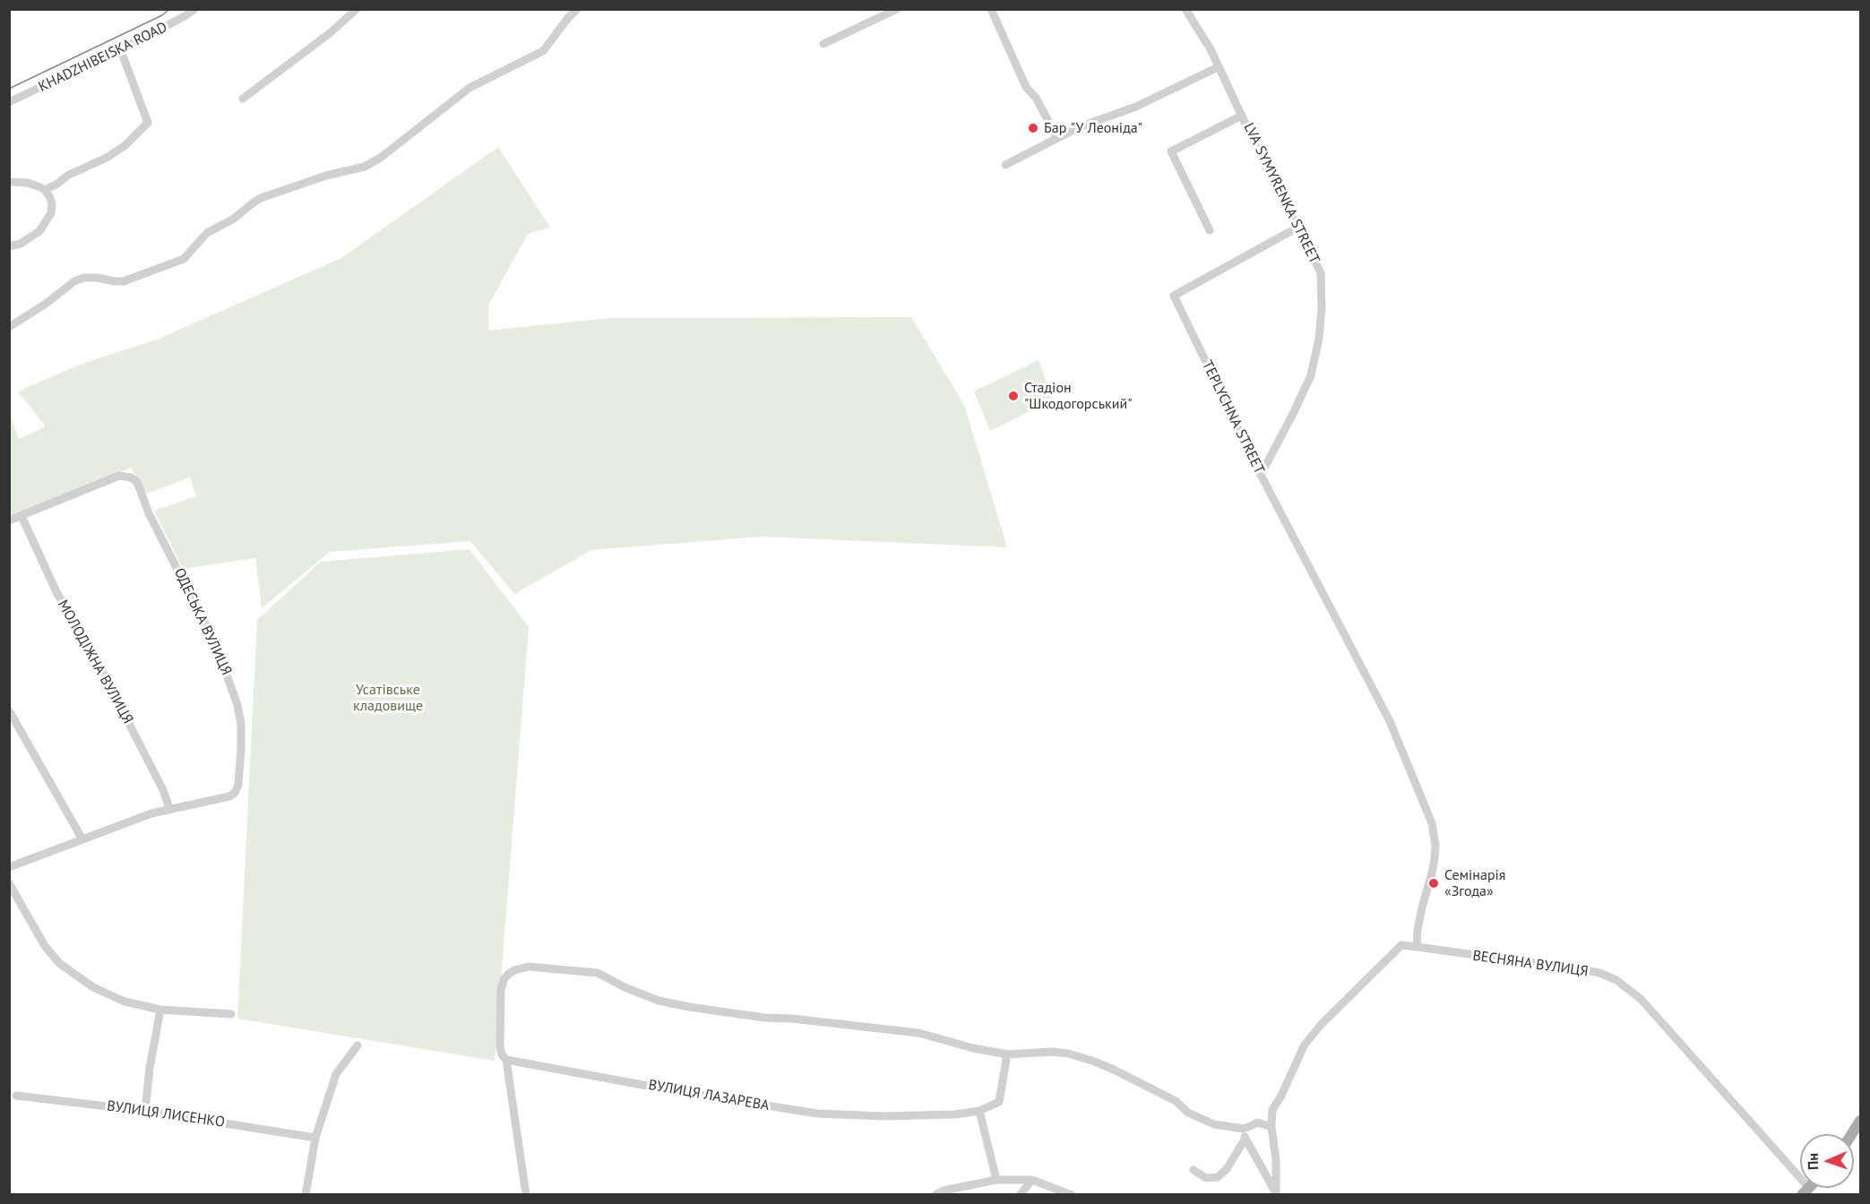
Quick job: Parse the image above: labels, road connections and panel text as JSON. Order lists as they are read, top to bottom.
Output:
{
  "streets": {
    "street": [
      "KHADZHIBEISKA ROAD",
      "LVA SYMYRENKA STREET",
      "TEPLYCHNA STREET",
      "ОДЕСЬКА ВУЛИЦЯ",
      "МОЛОДІЖНА ВУЛИЦЯ",
      "ВЕСНЯНА ВУЛИЦЯ",
      "ВУЛИЦЯ ЛАЗАРЕВА",
      "ВУЛИЦЯ ЛИСЕНКО"
    ]
  },
  "crossings": [
    ["LVA SYMYRENKA STREET", "TEPLYCHNA STREET"],
    ["TEPLYCHNA STREET", "ВЕСНЯНА ВУЛИЦЯ"],
    ["ОДЕСЬКА ВУЛИЦЯ", "МОЛОДІЖНА ВУЛИЦЯ"]
  ],
  "parks": ["Усатівське кладовище"],
  "places": ["Бар \"У Леоніда\"", "Стадіон \"Шкодогорський\"", "Семінарія «Згода»"],
  "north": "left"
}
